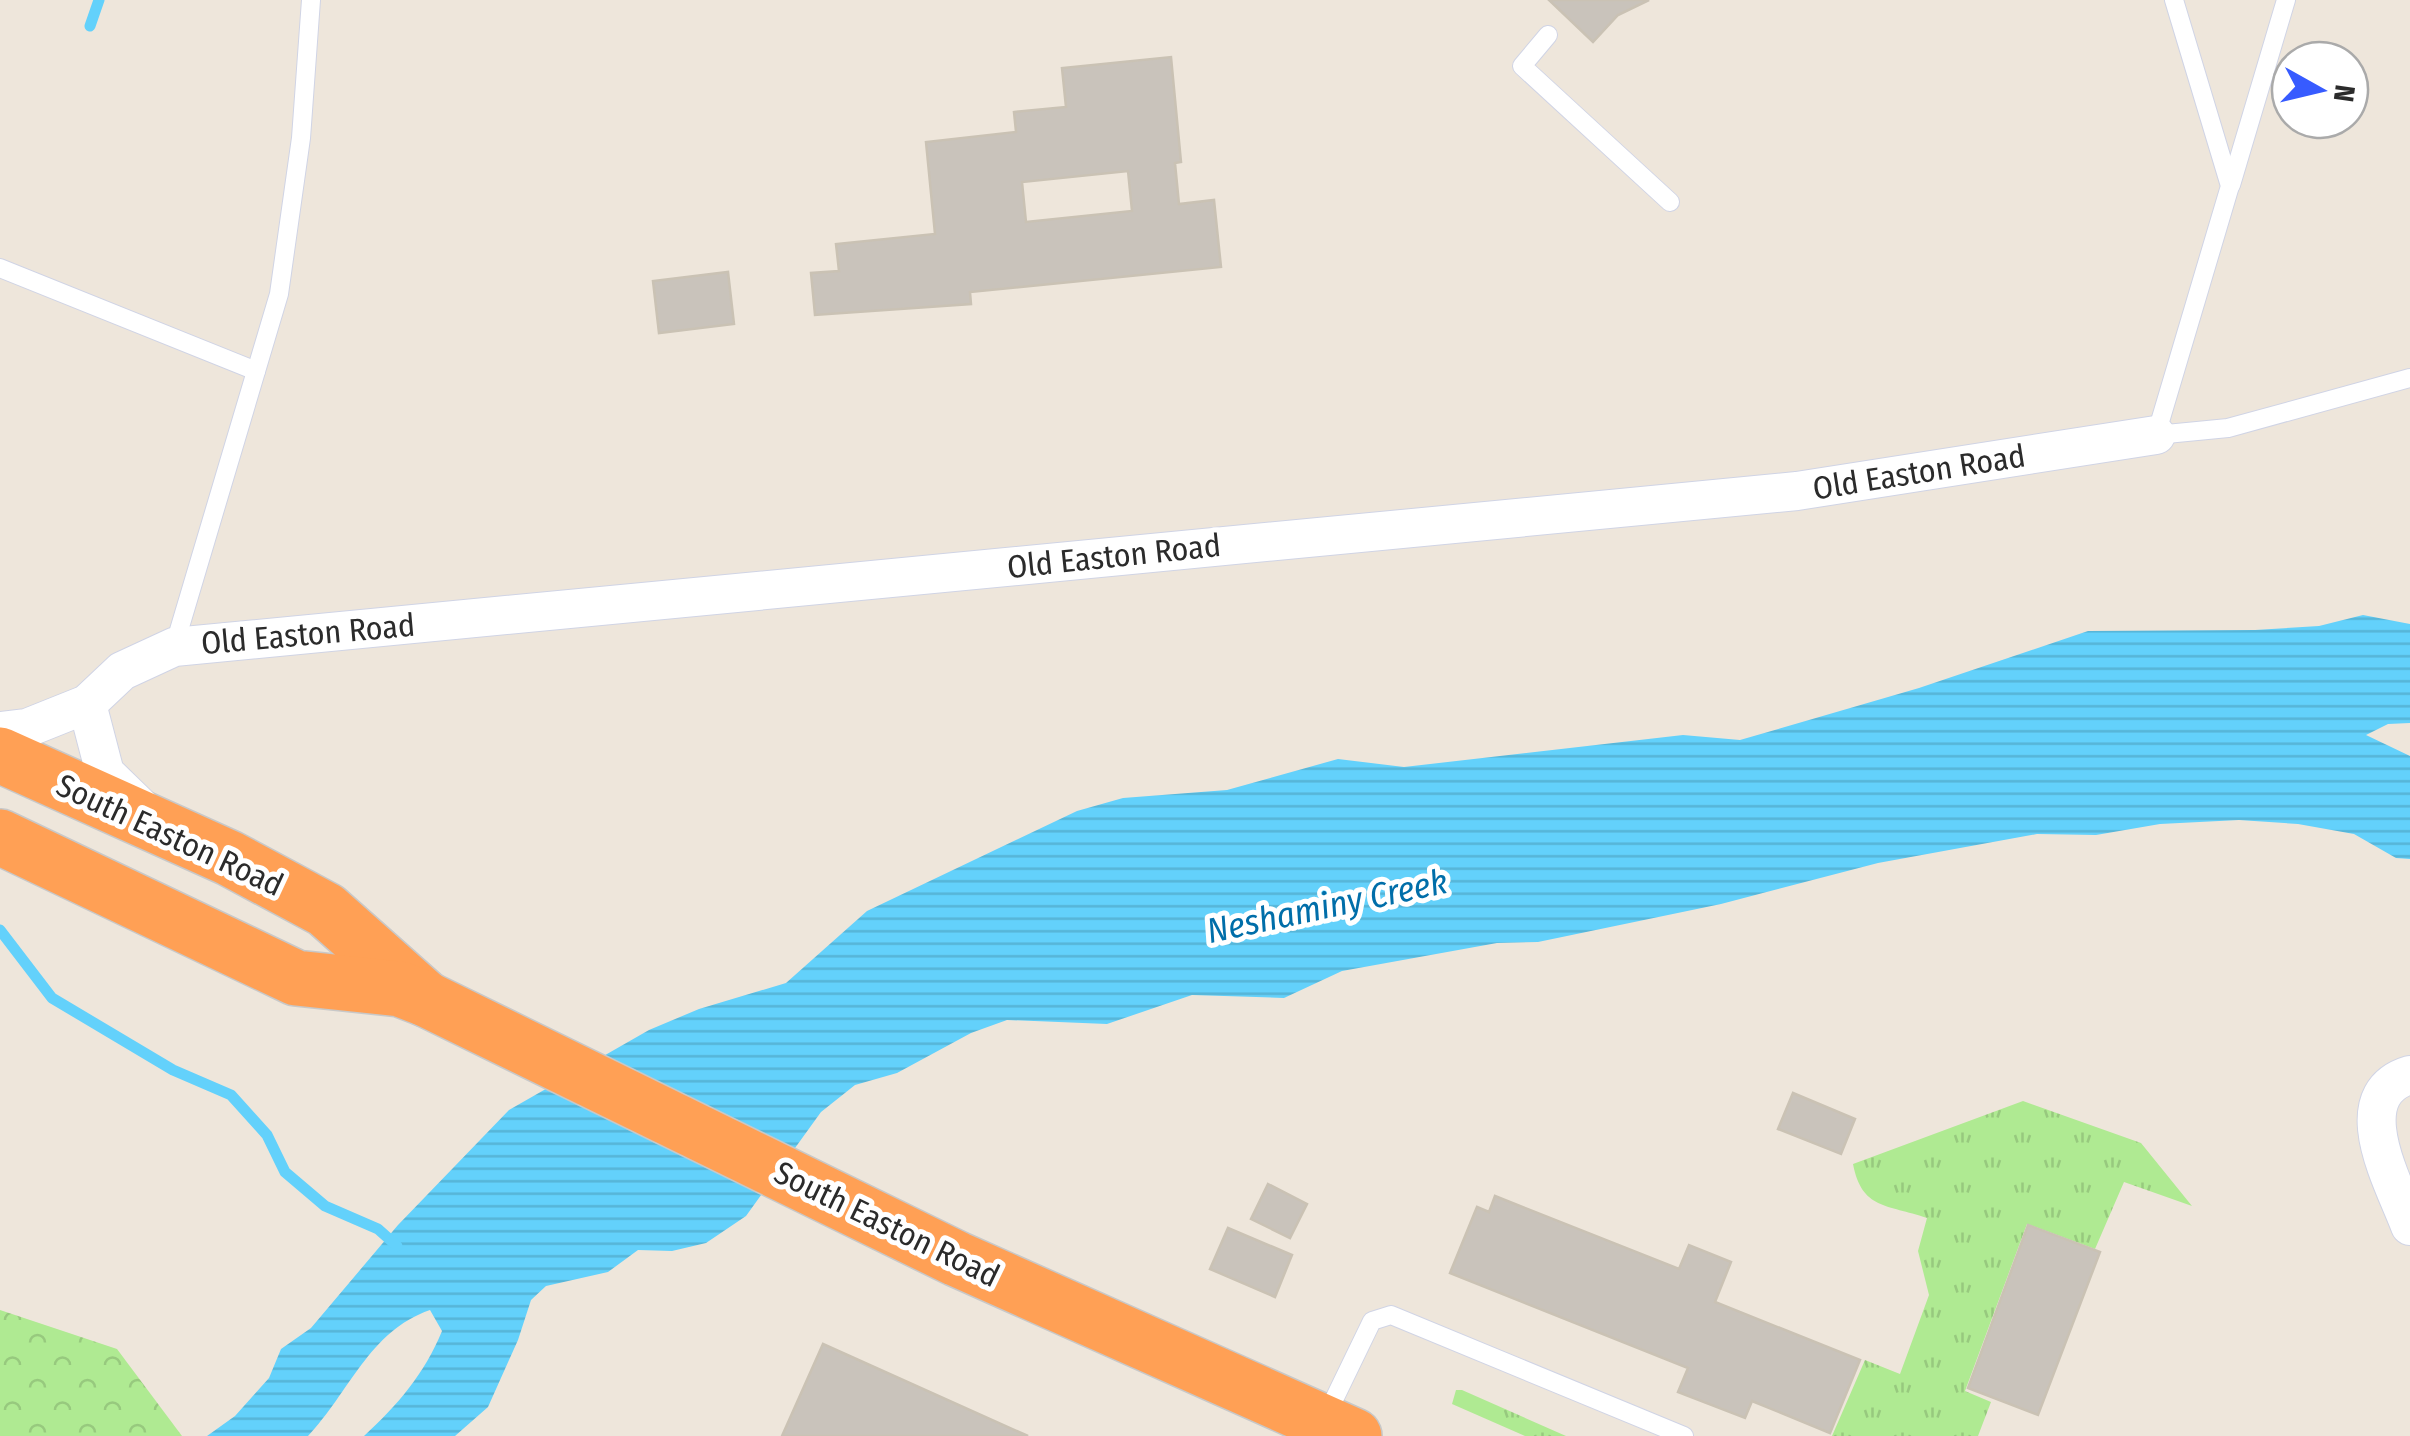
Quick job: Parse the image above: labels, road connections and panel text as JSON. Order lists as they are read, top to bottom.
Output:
{
  "streets": {
    "highway": ["South Easton Road"],
    "street": ["Old Easton Road"]
  },
  "water": ["Neshaminy Creek"],
  "north": "right"
}
